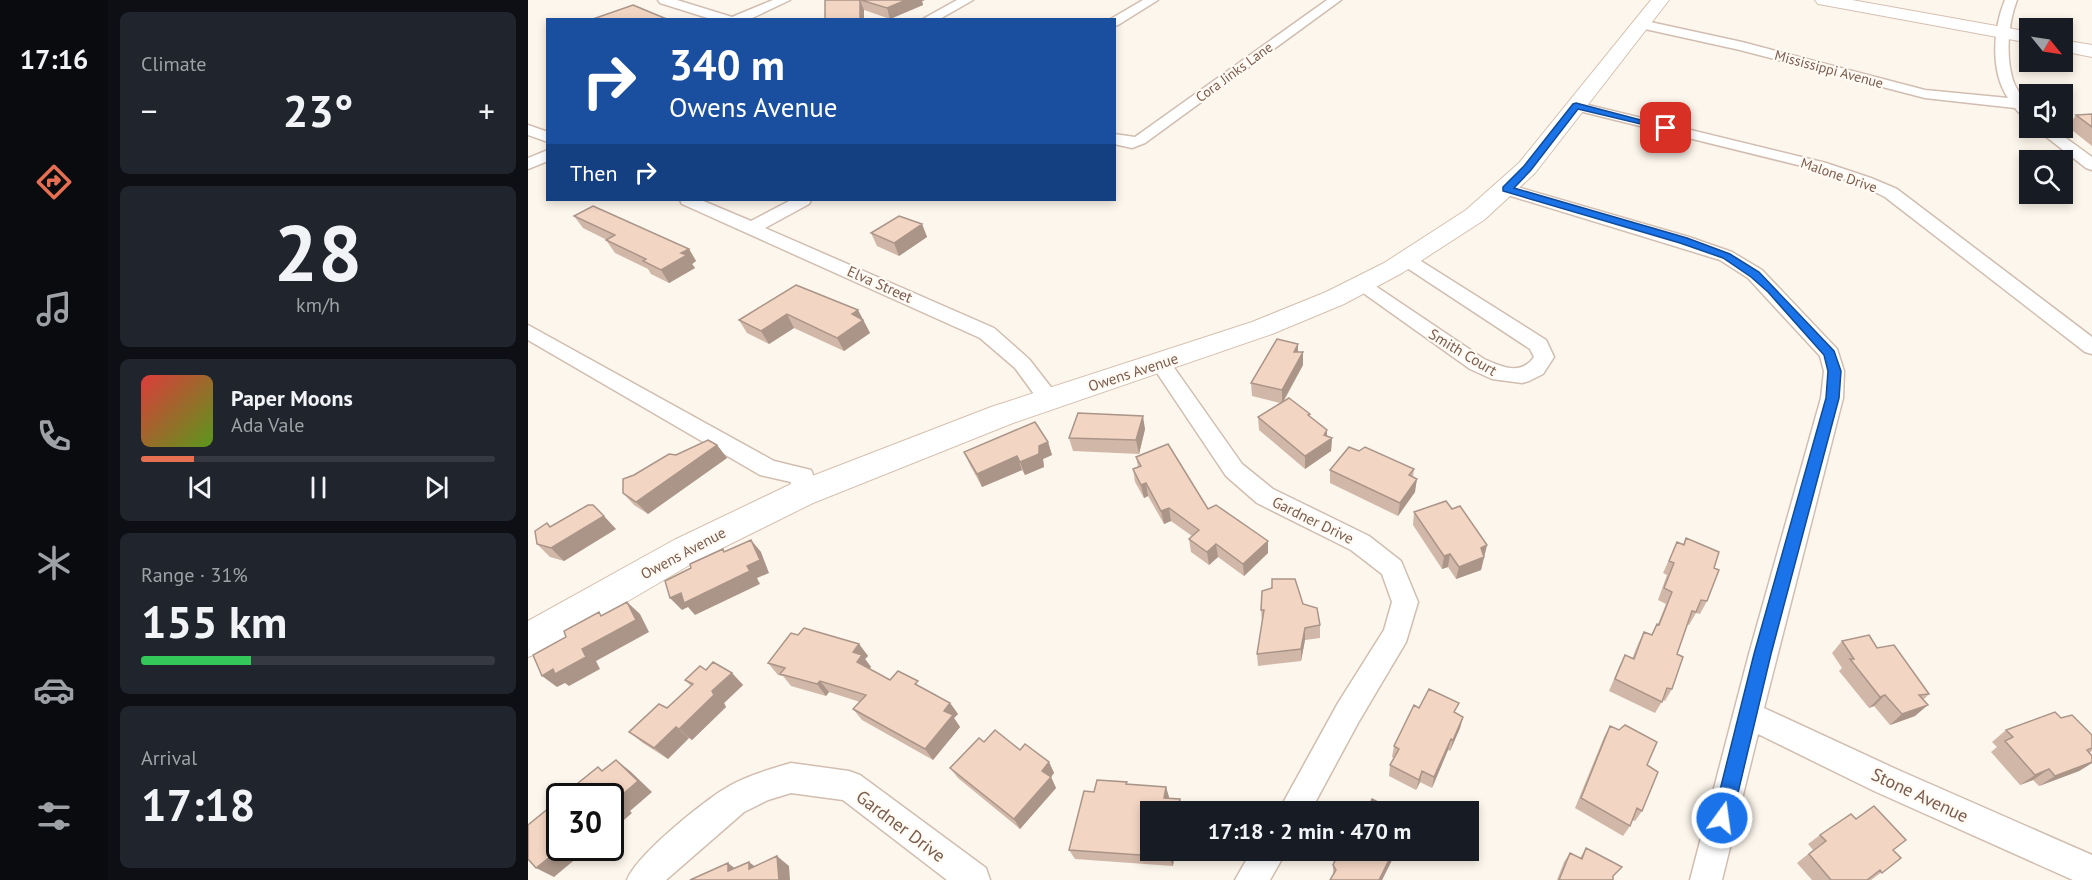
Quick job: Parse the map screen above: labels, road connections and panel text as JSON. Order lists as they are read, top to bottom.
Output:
{
  "streets": {
    "street": [
      "Mississippi Avenue",
      "Cora Jinks Lane",
      "Malone Drive",
      "Elva Street",
      "Smith Court",
      "Owens Avenue",
      "Gardner Drive",
      "Stone Avenue"
    ]
  },
  "crossings": [
    ["Mississippi Avenue", "Owens Avenue"],
    ["Malone Drive", "Owens Avenue"],
    ["Elva Street", "Owens Avenue"],
    ["Smith Court", "Owens Avenue"],
    ["Owens Avenue", "Gardner Drive"]
  ],
  "north": "bottom right",
  "page": {
    "tabs": "17:16",
    "tile": [
      "Climate",
      ["28", "km/h"],
      ["Range · 31%", "155 km"],
      ["Arrival", "17:18"]
    ],
    "turn": ["340 m", "Owens Avenue"],
    "heat": ["−", "23°", "+"],
    "then": "Then",
    "song": ["Paper Moons", "Ada Vale"],
    "limit": "30",
    "trip": "17:18 · 2 min · 470 m"
  }
}
